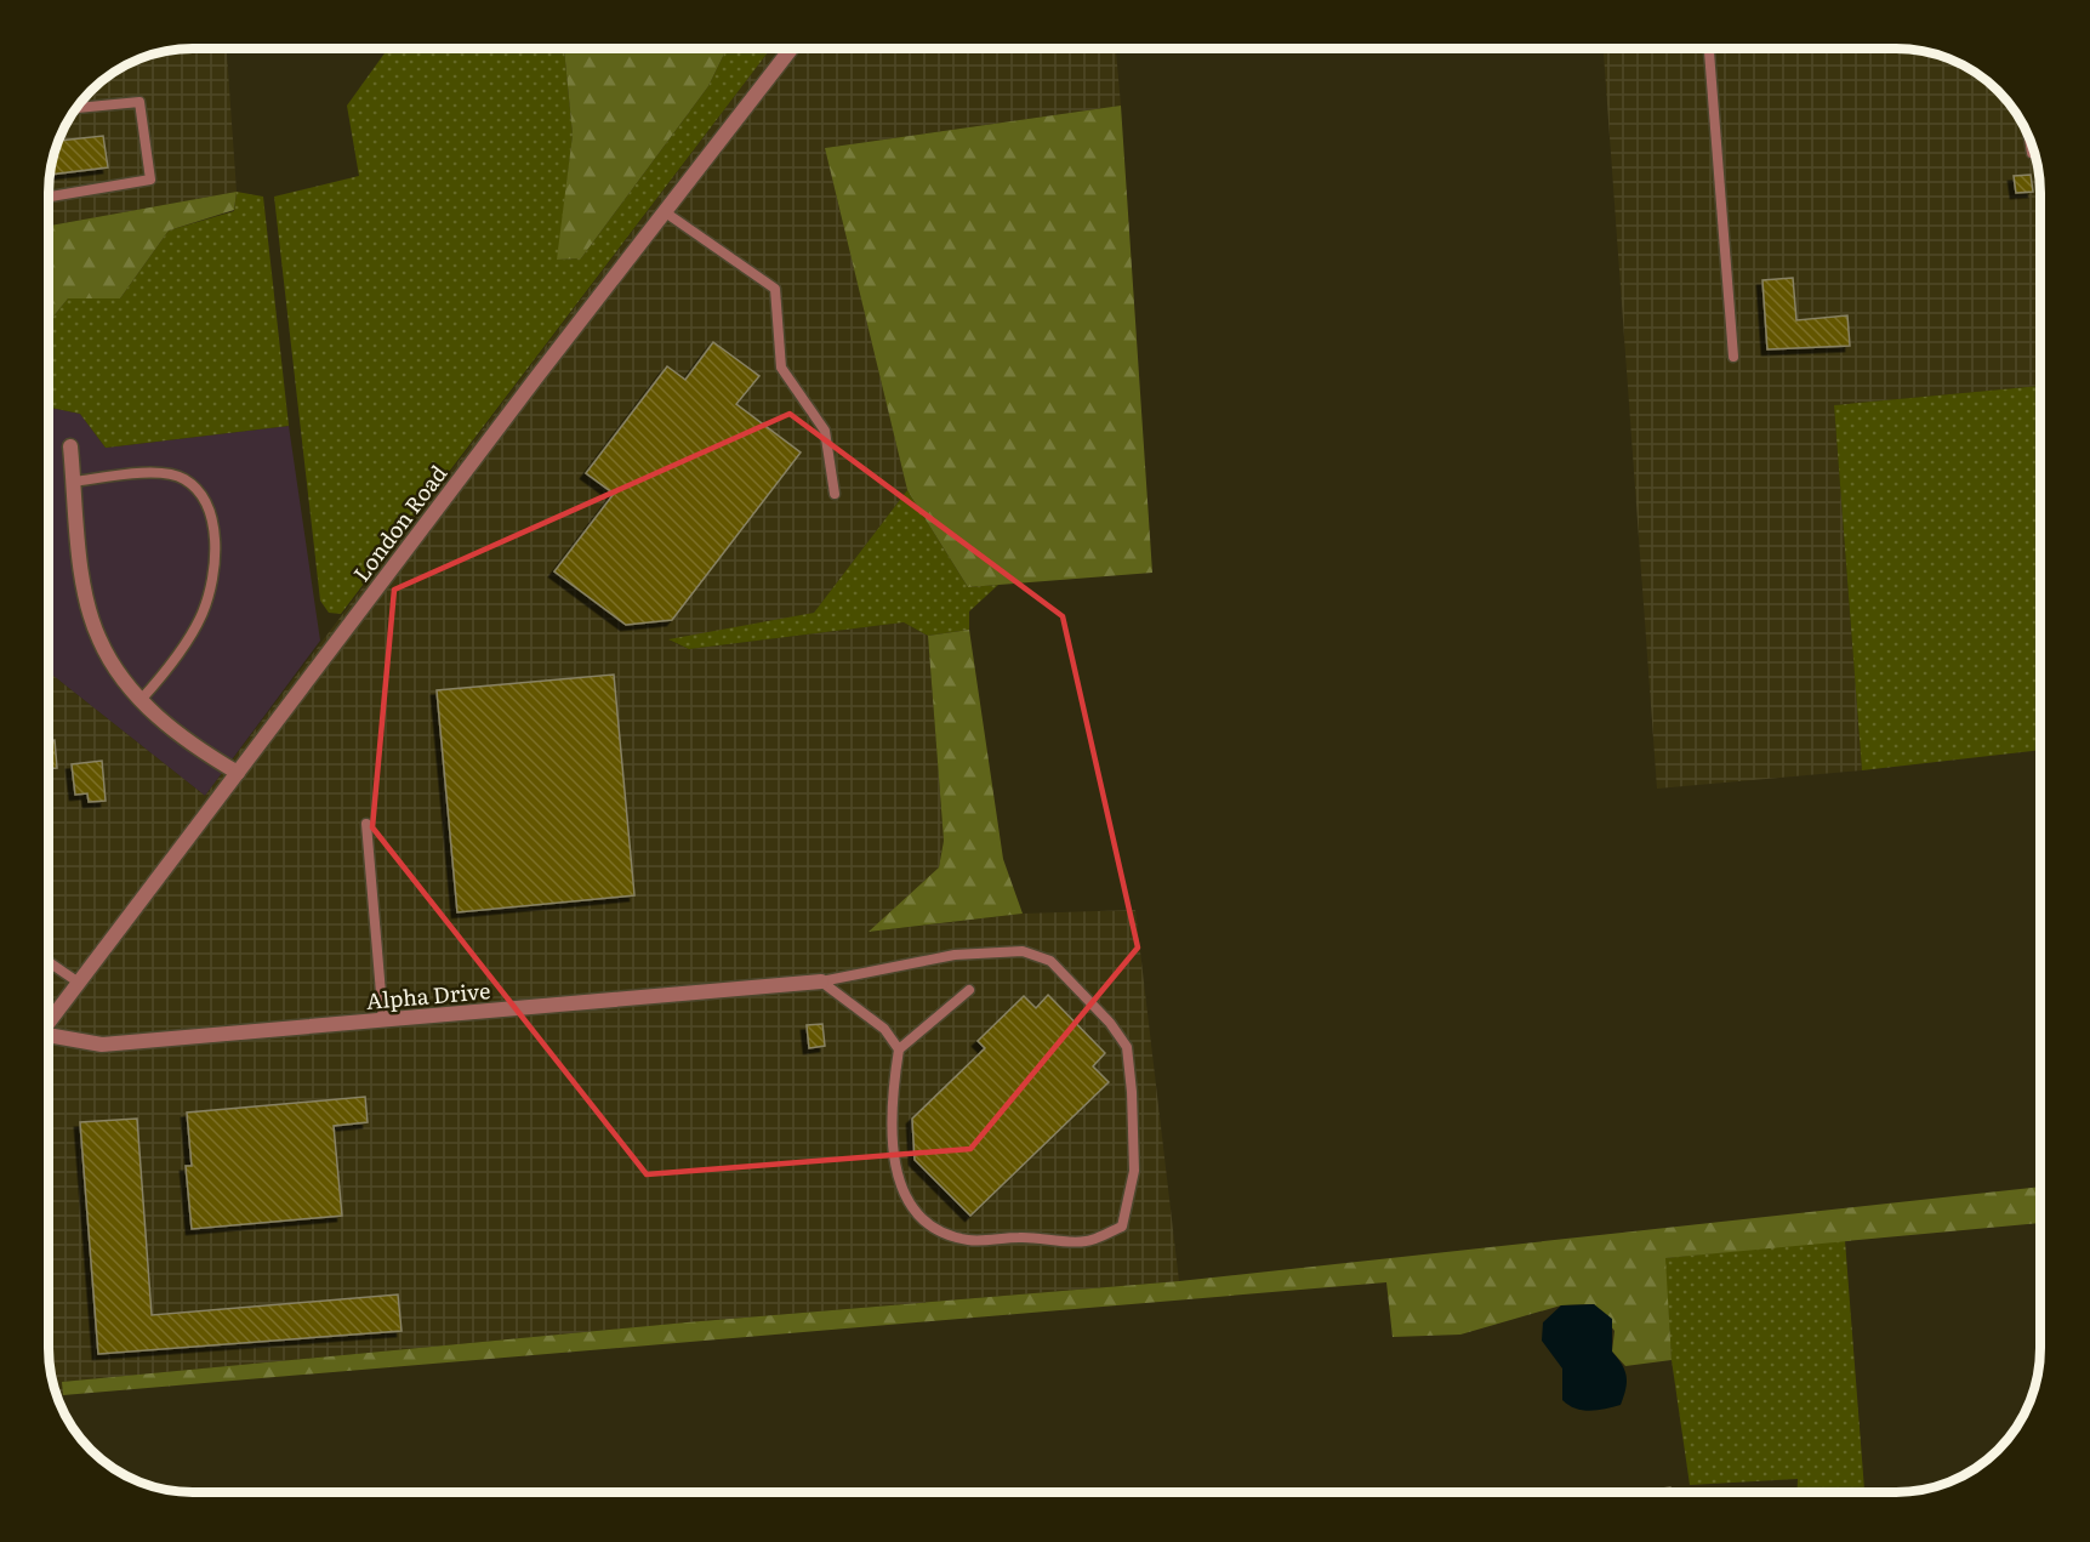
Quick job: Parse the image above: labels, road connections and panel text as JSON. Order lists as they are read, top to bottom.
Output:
{
  "streets": {
    "street": ["London Road", "Alpha Drive"]
  }
}
